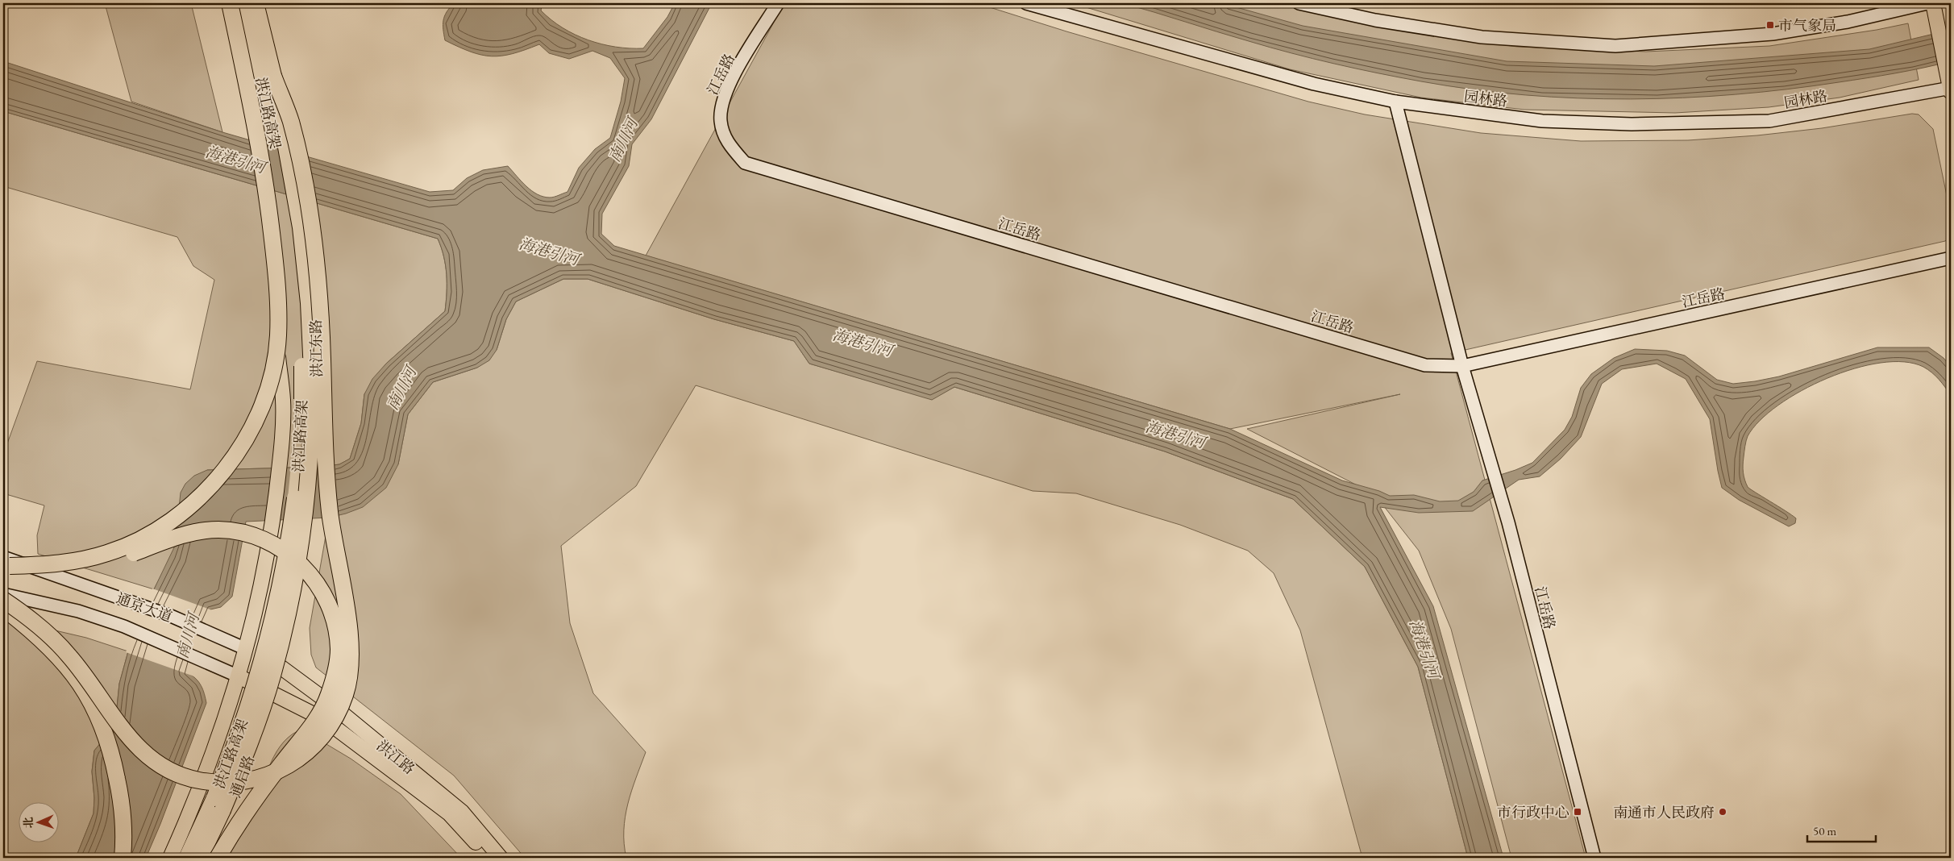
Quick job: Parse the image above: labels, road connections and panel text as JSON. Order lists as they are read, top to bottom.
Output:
{
  "streets": {
    "highway": ["洪江路高架"],
    "main road": [
      "洪江东路",
      "通京大道",
      "洪江路",
      "通启路"
    ],
    "street": ["江岳路", "园林路"]
  },
  "crossings": [
    ["洪江东路", "通京大道"],
    ["洪江东路", "洪江路"],
    ["洪江东路", "通启路"],
    ["通京大道", "洪江路"],
    ["通京大道", "通启路"],
    ["洪江路", "通启路"]
  ],
  "water": ["南川河", "海港引河"],
  "places": {
    "transit": ["市气象局", "市行政中心"],
    "other": ["南通市人民政府"]
  },
  "scale_bar": "50 m",
  "north": "left"
}
